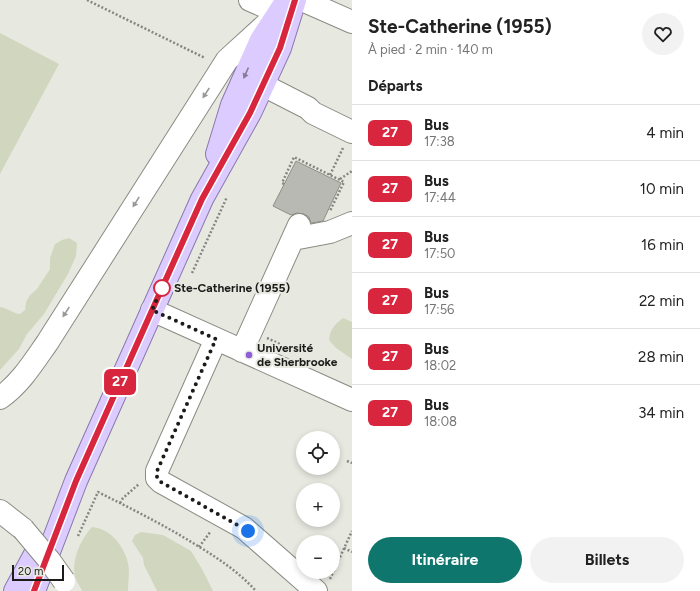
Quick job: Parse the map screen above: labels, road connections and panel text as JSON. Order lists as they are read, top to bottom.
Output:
{
  "places": ["Ste-Catherine (1955)", "Université de Sherbrooke"],
  "lines": ["bus line 27"],
  "scale_bar": "20 m",
  "page": {
    "on_map": "27",
    "heading": [
      ["Ste-Catherine (1955)", "À pied · 2 min · 140 m"],
      "Départs"
    ],
    "list": [
      {
        "mark": "27",
        "name": "Bus",
        "note": "17:38",
        "value": "4 min"
      },
      {
        "mark": "27",
        "name": "Bus",
        "note": "17:44",
        "value": "10 min"
      },
      {
        "mark": "27",
        "name": "Bus",
        "note": "17:50",
        "value": "16 min"
      },
      {
        "mark": "27",
        "name": "Bus",
        "note": "17:56",
        "value": "22 min"
      },
      {
        "mark": "27",
        "name": "Bus",
        "note": "18:02",
        "value": "28 min"
      },
      {
        "mark": "27",
        "name": "Bus",
        "note": "18:08",
        "value": "34 min"
      }
    ],
    "map_buttons": ["+", "−"],
    "buttons": ["Itinéraire", "Billets"],
    "scale": "20 m"
  }
}
